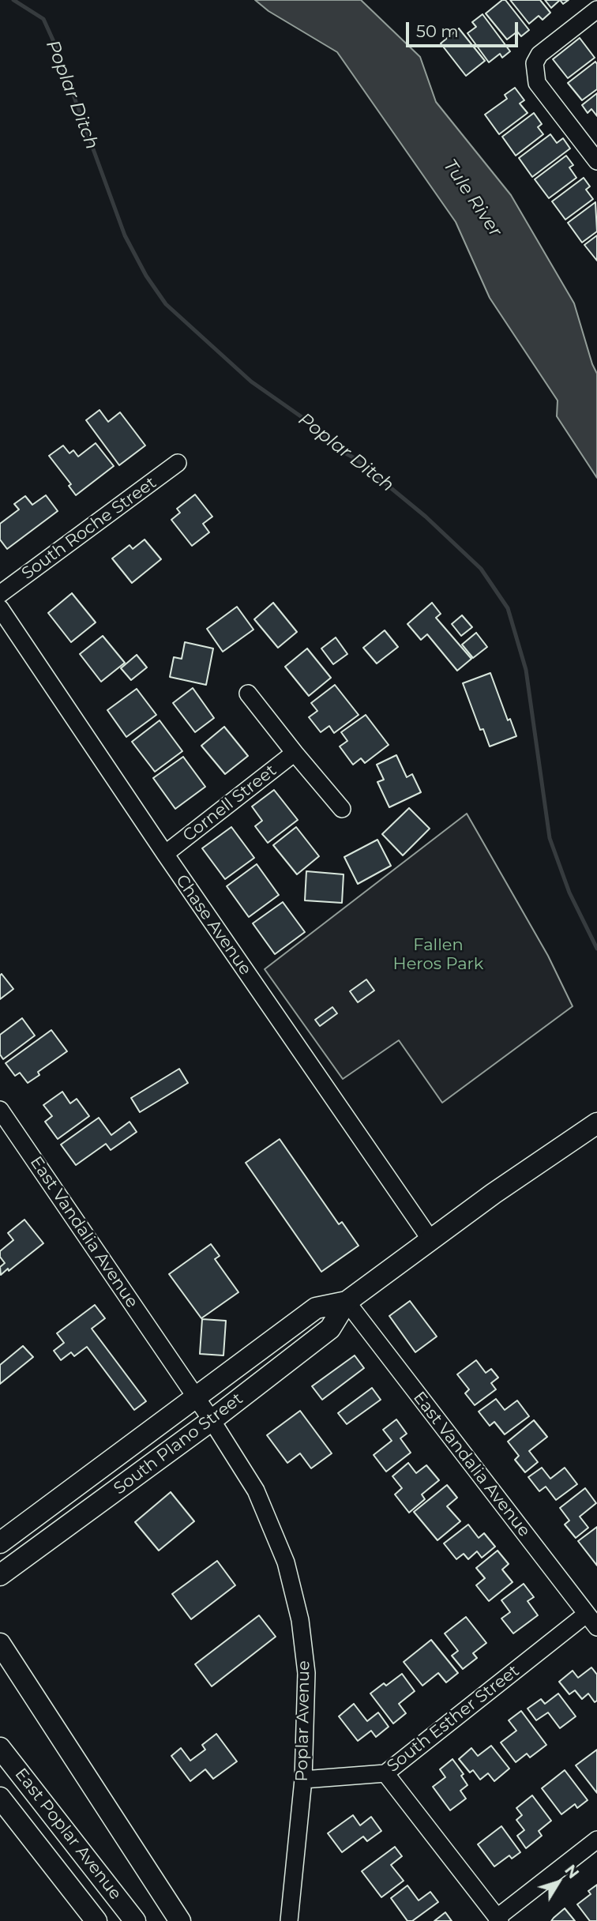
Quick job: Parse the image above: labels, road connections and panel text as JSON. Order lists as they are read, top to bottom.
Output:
{
  "streets": {
    "main road": ["South Plano Street", "East Poplar Avenue"],
    "street": [
      "South Roche Street",
      "Cornell Street",
      "Chase Avenue",
      "East Vandalia Avenue",
      "South Esther Street",
      "Poplar Avenue"
    ]
  },
  "crossings": [
    ["Cornell Street", "Chase Avenue"],
    ["Chase Avenue", "South Plano Street"],
    ["East Vandalia Avenue", "South Plano Street"],
    ["East Vandalia Avenue", "South Esther Street"],
    ["East Vandalia Avenue", "Poplar Avenue"],
    ["South Plano Street", "Poplar Avenue"],
    ["South Esther Street", "Poplar Avenue"]
  ],
  "water": ["Poplar Ditch", "Tule River"],
  "parks": ["Fallen Heros Park"],
  "scale_bar": "50 m",
  "north": "top right"
}
